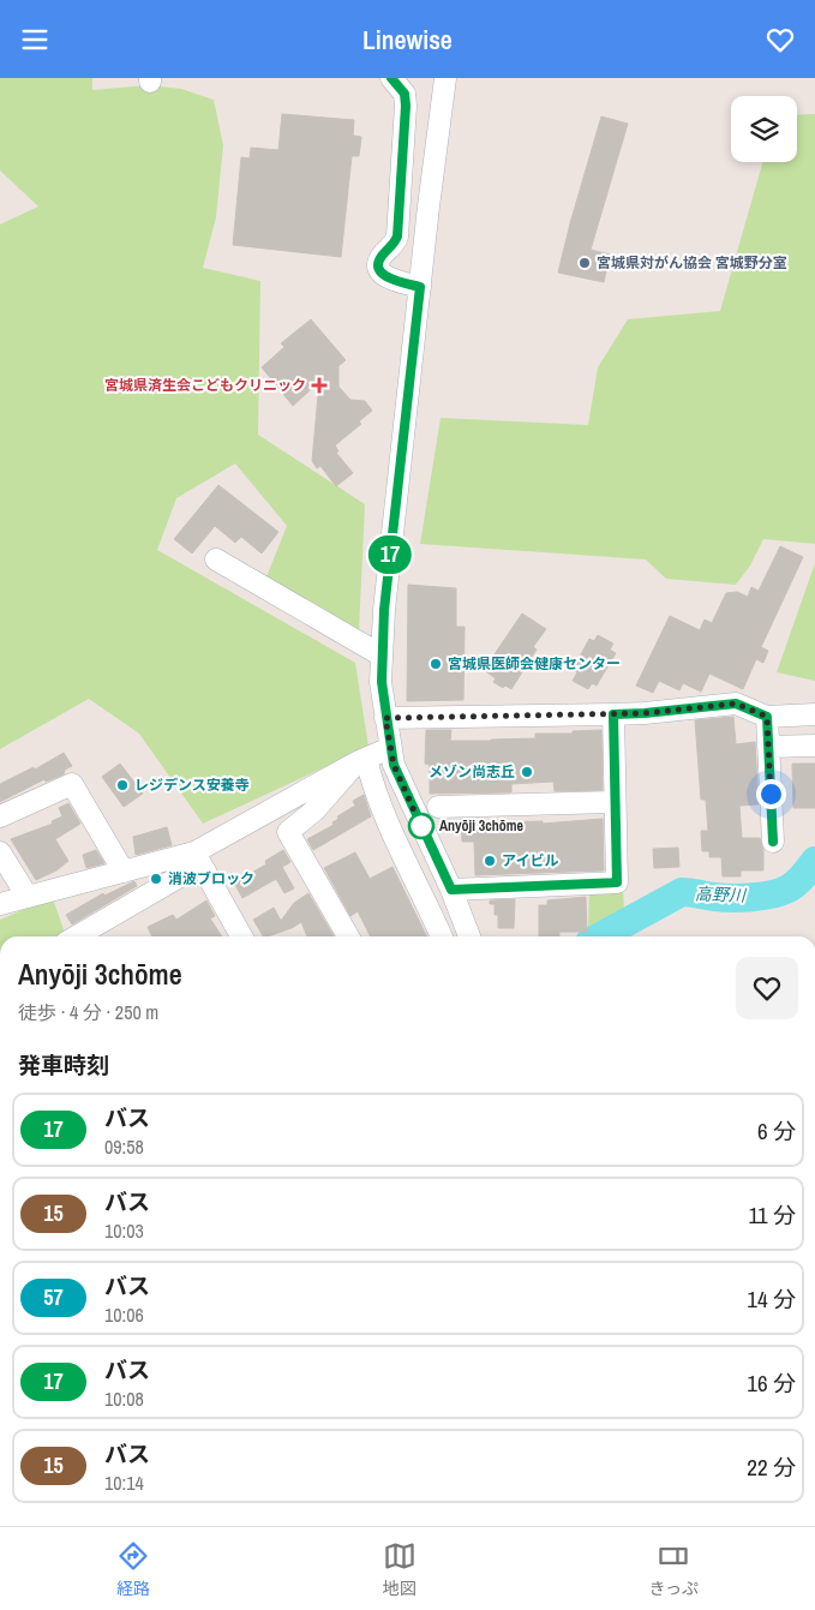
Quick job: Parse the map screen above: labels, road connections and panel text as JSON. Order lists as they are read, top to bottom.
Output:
{
  "water": ["高野川"],
  "places": {
    "other": [
      "宮城県対がん協会 宮城野分室",
      "宮城県医師会健康センター",
      "メゾン尚志丘",
      "レジデンス安養寺",
      "Anyōji 3chōme",
      "アイビル",
      "消波ブロック"
    ],
    "health": ["宮城県済生会こどもクリニック"]
  },
  "lines": ["bus line 17"],
  "page": {
    "header": "Linewise",
    "on_map": "17",
    "heading": [
      ["Anyōji 3chōme", "徒歩 · 4 分 · 250 m"],
      "発車時刻"
    ],
    "list": [
      {
        "mark": "17",
        "name": "バス",
        "note": "09:58",
        "value": "6 分"
      },
      {
        "mark": "15",
        "name": "バス",
        "note": "10:03",
        "value": "11 分"
      },
      {
        "mark": "57",
        "name": "バス",
        "note": "10:06",
        "value": "14 分"
      },
      {
        "mark": "17",
        "name": "バス",
        "note": "10:08",
        "value": "16 分"
      },
      {
        "mark": "15",
        "name": "バス",
        "note": "10:14",
        "value": "22 分"
      }
    ],
    "tabs": ["経路", "地図", "きっぷ"]
  }
}
